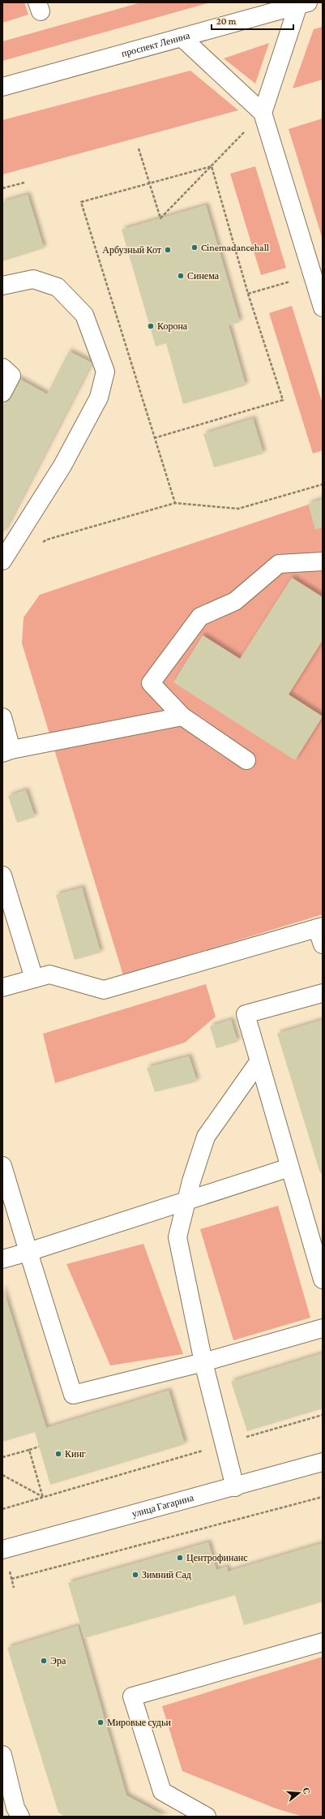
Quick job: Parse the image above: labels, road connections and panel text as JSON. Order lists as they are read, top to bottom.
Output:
{
  "streets": {
    "main road": ["проспект Ленина", "улица Гагарина"]
  },
  "places": [
    "Cinemadancehall",
    "Арбузный Кот",
    "Синема",
    "Корона",
    "Кинг",
    "Центрофинанс",
    "Зимний Сад",
    "Эра",
    "Мировые судьи"
  ],
  "scale_bar": "20 m",
  "north": "right"
}
